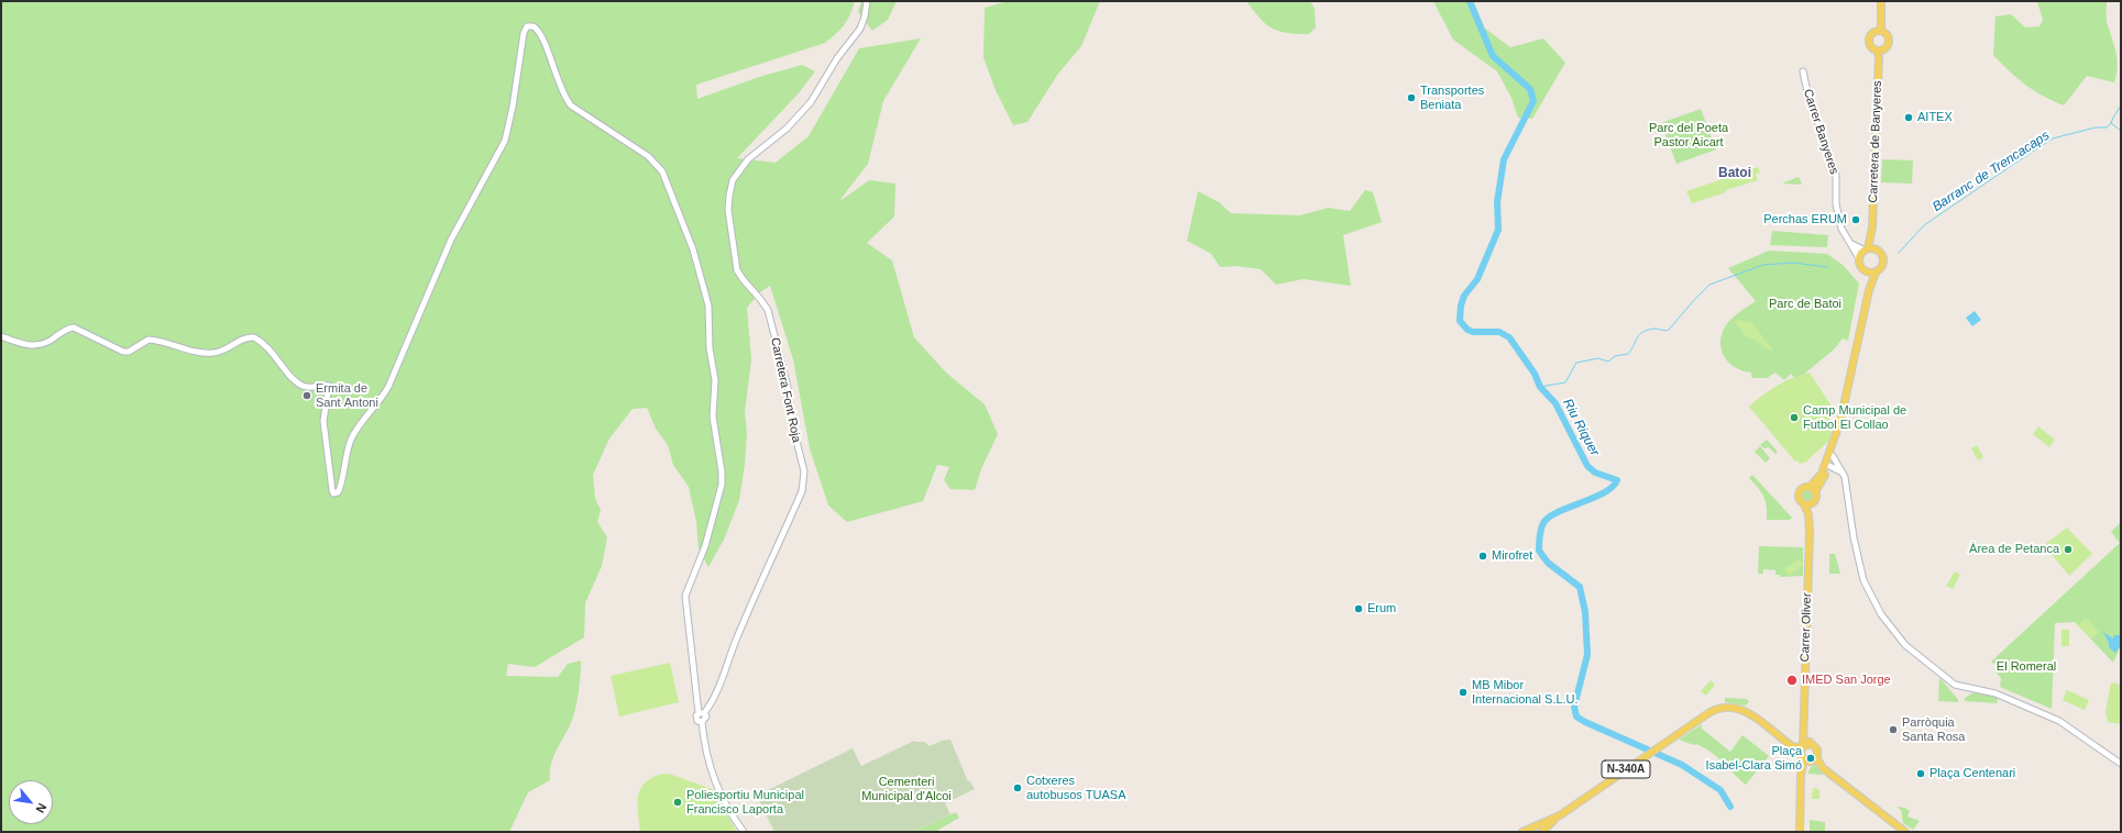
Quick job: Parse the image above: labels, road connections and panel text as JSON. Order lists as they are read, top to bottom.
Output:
{
  "streets": {
    "main road": ["Carretera de Banyeres", "Carrer Oliver", "N-340A"],
    "street": ["Carrer Banyeres", "Carretera Font Roja"]
  },
  "crossings": [
    ["Carrer Banyeres", "Carretera de Banyeres"]
  ],
  "districts": ["Batoi"],
  "water": ["Barranc de Trencacaps", "Riu Riquer"],
  "parks": [
    "Parc del Poeta Pastor Aicart",
    "Parc de Batoi",
    "El Romeral",
    "Cementeri Municipal d'Alcoi"
  ],
  "places": [
    "Transportes Beniata",
    "AITEX",
    "Perchas ERUM",
    "Ermita de Sant Antoni",
    "Camp Municipal de Futbol El Collao",
    "Àrea de Petanca",
    "Mirofret",
    "Erum",
    "IMED San Jorge",
    "MB Mibor Internacional S.L.U.",
    "Parròquia Santa Rosa",
    "Plaça Isabel-Clara Simó",
    "Plaça Centenari",
    "Cotxeres autobusos TUASA",
    "Poliesportiu Municipal Francisco Laporta"
  ],
  "north": "bottom right"
}
